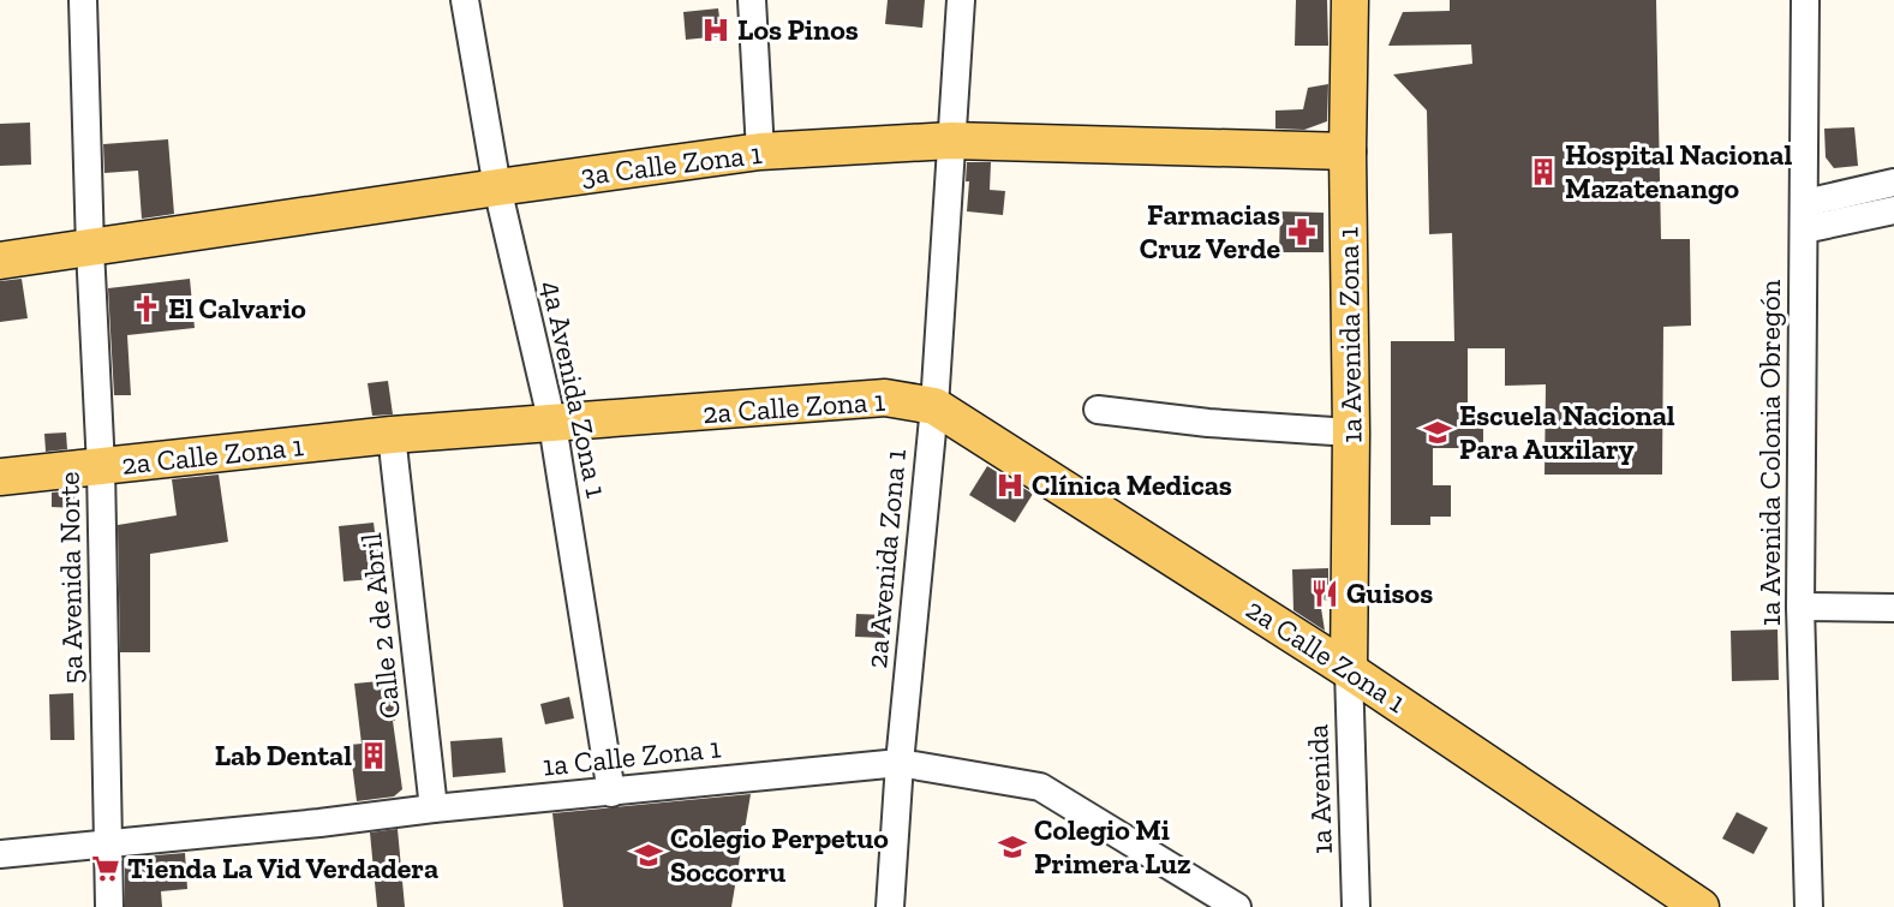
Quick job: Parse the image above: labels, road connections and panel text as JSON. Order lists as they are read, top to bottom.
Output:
{
  "streets": {
    "main road": ["3a Calle Zona 1", "1a Avenida Zona 1", "2a Calle Zona 1"],
    "street": [
      "4a Avenida Zona 1",
      "1a Avenida Colonia Obregón",
      "2a Avenida Zona 1",
      "5a Avenida Norte",
      "Calle 2 de Abril",
      "1a Calle Zona 1",
      "1a Avenida"
    ]
  },
  "crossings": [
    ["3a Calle Zona 1", "1a Avenida Zona 1"],
    ["3a Calle Zona 1", "4a Avenida Zona 1"],
    ["3a Calle Zona 1", "2a Avenida Zona 1"],
    ["3a Calle Zona 1", "5a Avenida Norte"],
    ["1a Avenida Zona 1", "2a Calle Zona 1"],
    ["1a Avenida Zona 1", "1a Avenida"],
    ["4a Avenida Zona 1", "2a Calle Zona 1"],
    ["4a Avenida Zona 1", "1a Calle Zona 1"],
    ["2a Calle Zona 1", "2a Avenida Zona 1"],
    ["2a Calle Zona 1", "5a Avenida Norte"],
    ["2a Calle Zona 1", "Calle 2 de Abril"],
    ["2a Calle Zona 1", "1a Avenida"],
    ["2a Avenida Zona 1", "1a Calle Zona 1"],
    ["5a Avenida Norte", "1a Calle Zona 1"],
    ["Calle 2 de Abril", "1a Calle Zona 1"]
  ],
  "places": {
    "hospital": ["Los Pinos", "Clínica Medicas"],
    "building": ["Hospital Nacional Mazatenango", "Lab Dental"],
    "pharmacy": ["Farmacias Cruz Verde"],
    "church": ["El Calvario"],
    "school or university": ["Escuela Nacional Para Auxilary", "Colegio Mi Primera Luz", "Colegio Perpetuo Soccorru"],
    "restaurant": ["Guisos"],
    "supermarket": ["Tienda La Vid Verdadera"]
  }
}
